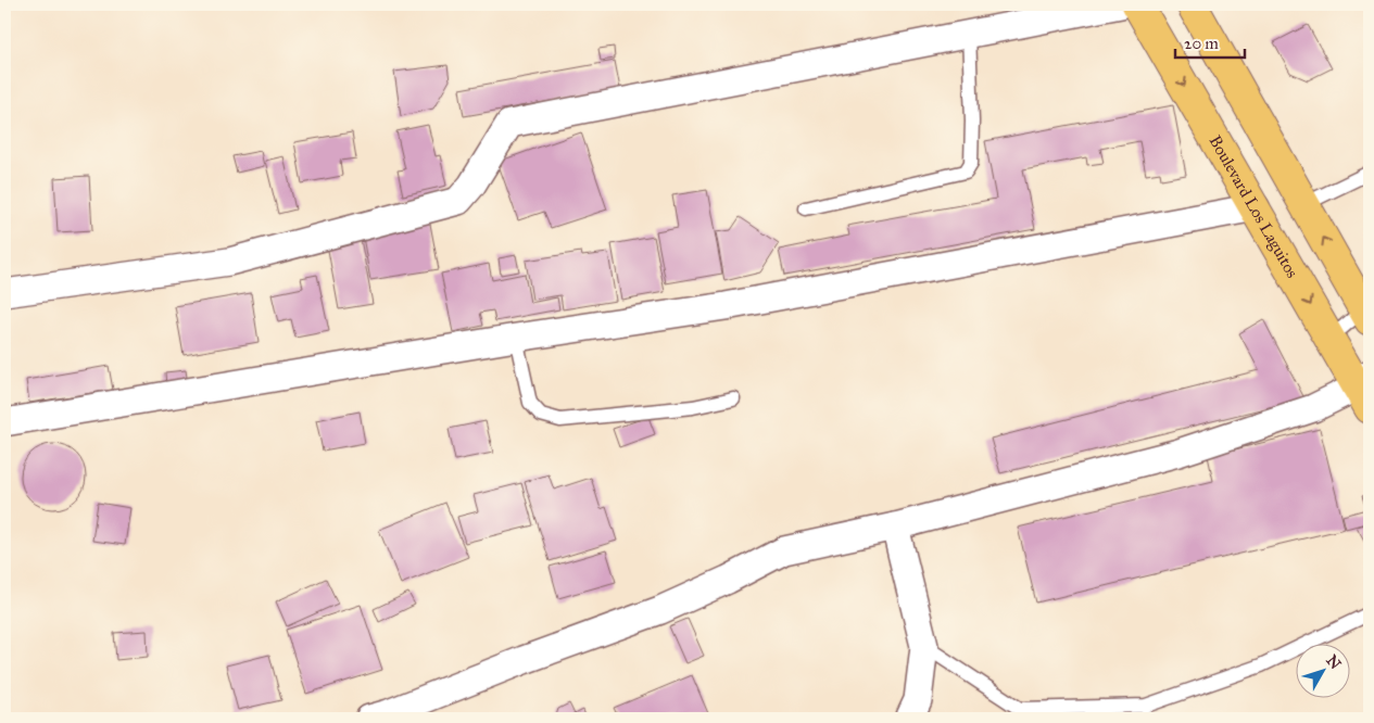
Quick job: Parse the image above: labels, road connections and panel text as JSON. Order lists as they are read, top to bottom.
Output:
{
  "streets": {
    "main road": ["Boulevard Los Laguitos"]
  },
  "scale_bar": "20 m",
  "north": "top right"
}
